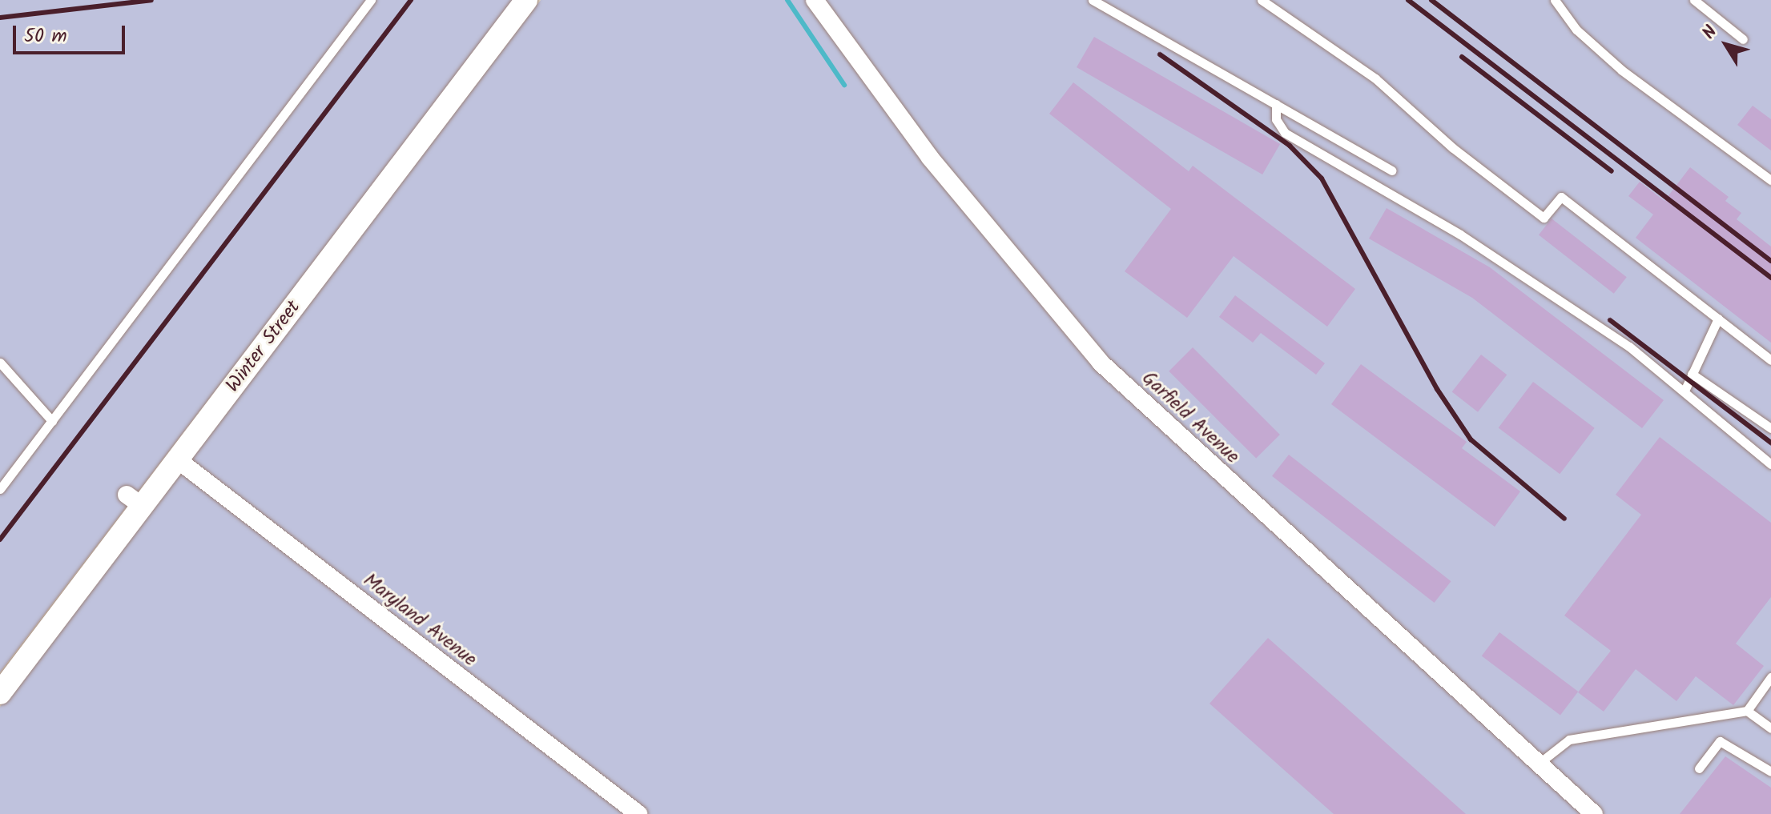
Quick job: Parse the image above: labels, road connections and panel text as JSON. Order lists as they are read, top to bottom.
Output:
{
  "streets": {
    "street": ["Winter Street", "Garfield Avenue", "Maryland Avenue"]
  },
  "crossings": [
    ["Winter Street", "Maryland Avenue"]
  ],
  "scale_bar": "50 m",
  "north": "top left"
}
